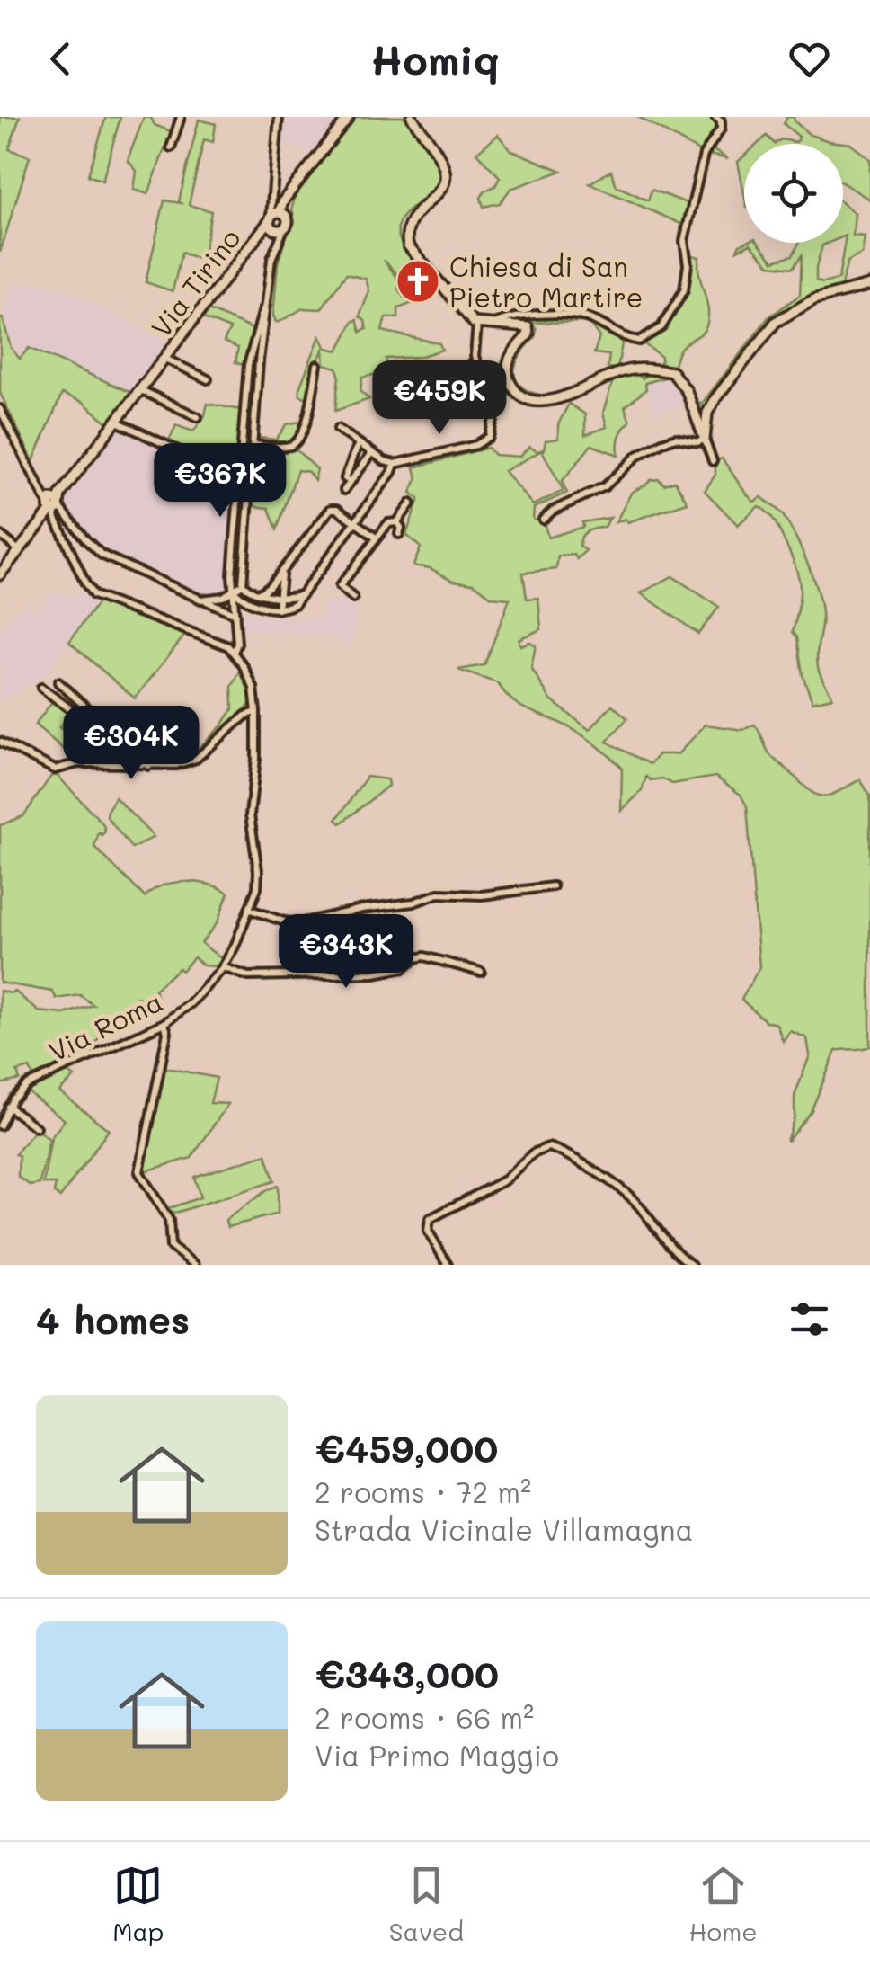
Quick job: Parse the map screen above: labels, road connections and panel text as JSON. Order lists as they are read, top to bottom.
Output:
{
  "streets": {
    "street": ["Via Tirino", "Via Roma"]
  },
  "places": {
    "church": ["Chiesa di San Pietro Martire"]
  },
  "page": {
    "header": "Homiq",
    "price": [
      "€459K",
      "€367K",
      "€304K",
      "€343K"
    ],
    "heading": "4 homes",
    "list": [
      {
        "name": "€459,000",
        "note": "2 rooms · 72 m² · Strada Vicinale Villamagna"
      },
      {
        "name": "€343,000",
        "note": "2 rooms · 66 m² · Via Primo Maggio"
      }
    ],
    "tabs": ["Map", "Saved", "Home"]
  }
}
